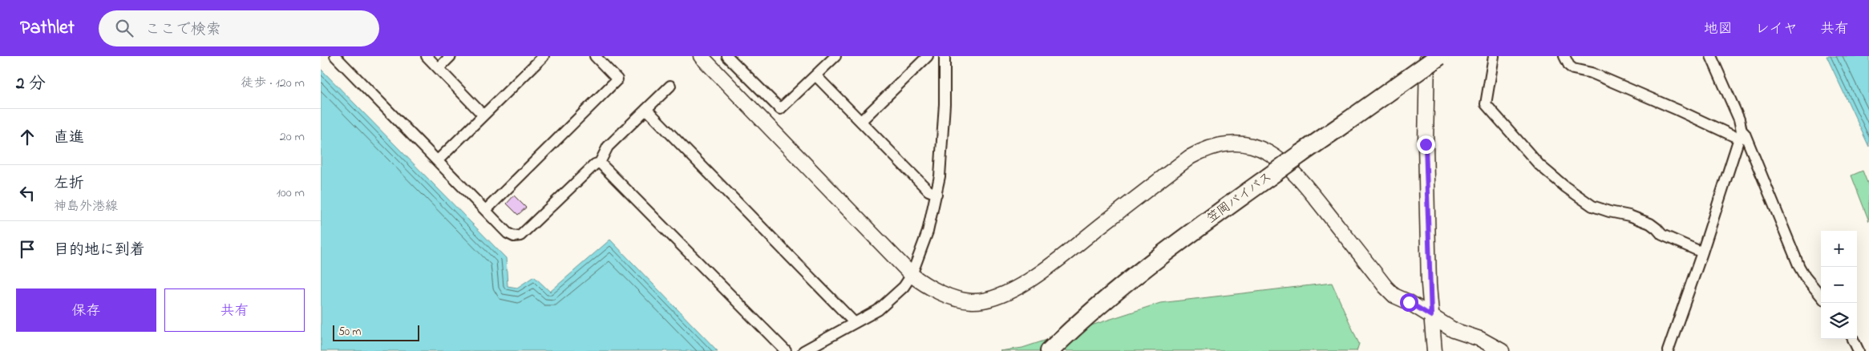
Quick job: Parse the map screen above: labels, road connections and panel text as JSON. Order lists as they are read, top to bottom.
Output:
{
  "streets": {
    "highway": ["笠岡バイパス"]
  },
  "scale_bar": "50 m",
  "page": {
    "header": "Pathlet",
    "search": "ここで検索",
    "nav": ["地図", "レイヤ", "共有"],
    "heading": ["2 分", "徒歩 · 120 m"],
    "list": [
      ["直進", "20 m"],
      ["左折", "神島外港線", "100 m"],
      "目的地に到着"
    ],
    "map_buttons": ["+", "−"],
    "buttons": ["保存", "共有"],
    "scale": "50 m"
  }
}
